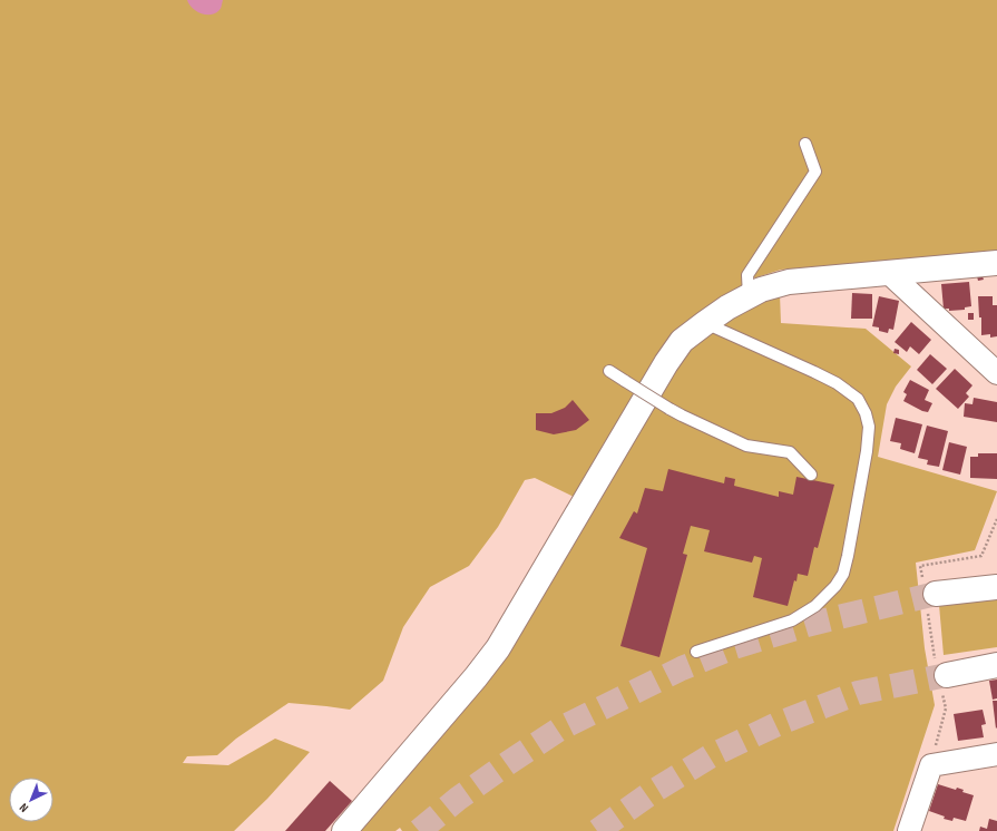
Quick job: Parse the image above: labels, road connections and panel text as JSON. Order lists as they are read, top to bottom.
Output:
{
  "north": "bottom left"
}
